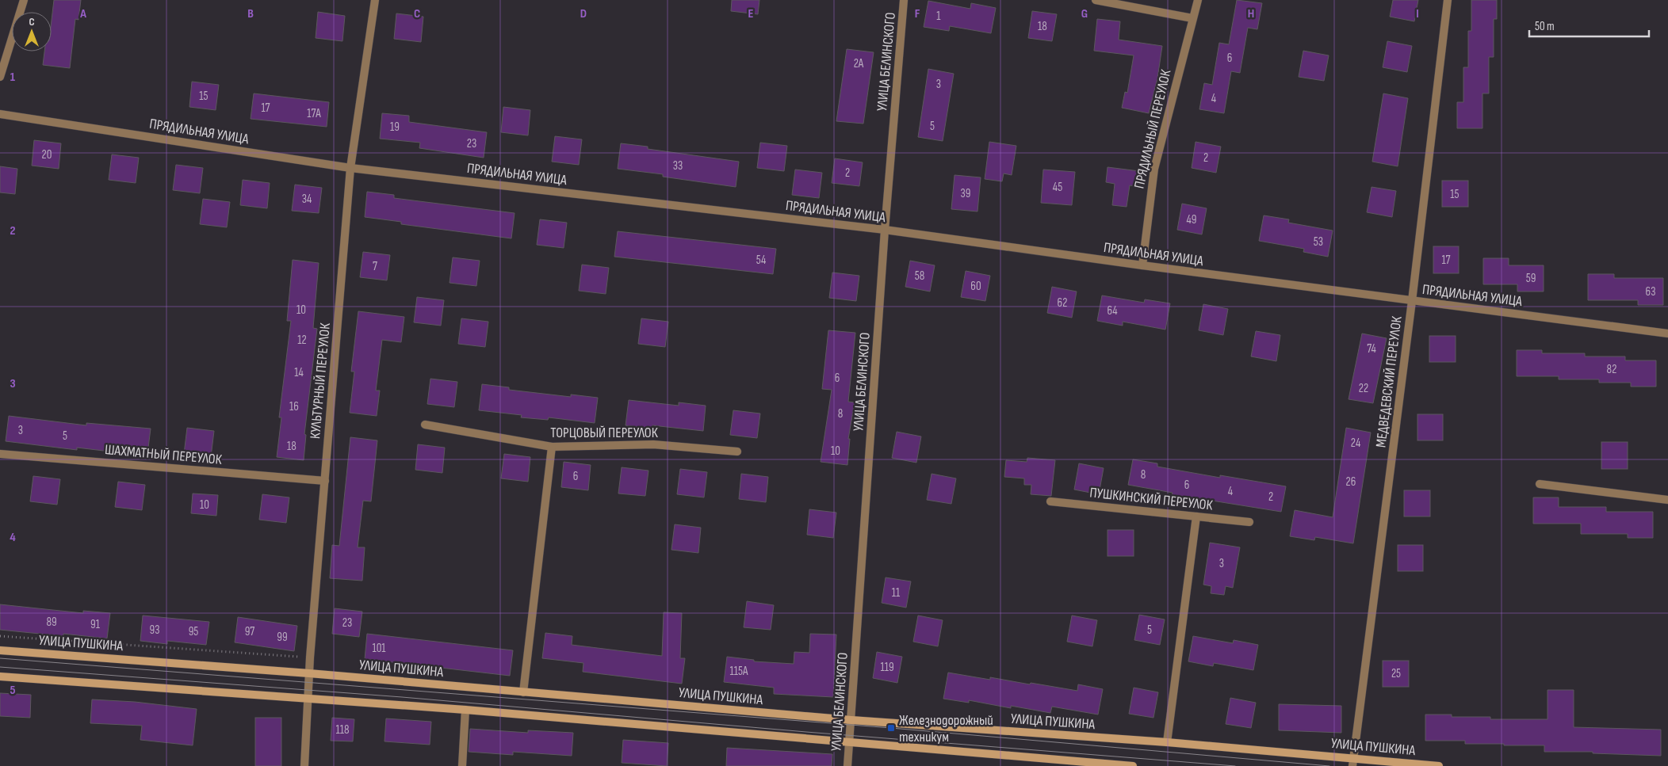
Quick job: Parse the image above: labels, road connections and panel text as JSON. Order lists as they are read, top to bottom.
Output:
{
  "streets": {
    "main road": ["УЛИЦА ПУШКИНА"],
    "street": [
      "УЛИЦА БЕЛИНСКОГО",
      "ПРЯДИЛЬНЫЙ ПЕРЕУЛОК",
      "ПРЯДИЛЬНАЯ УЛИЦА",
      "КУЛЬТУРНЫЙ ПЕРЕУЛОК",
      "МЕДВЕДЕВСКИЙ ПЕРЕУЛОК",
      "ТОРЦОВЫЙ ПЕРЕУЛОК",
      "ШАХМАТНЫЙ ПЕРЕУЛОК",
      "ПУШКИНСКИЙ ПЕРЕУЛОК"
    ]
  },
  "crossings": [
    ["УЛИЦА БЕЛИНСКОГО", "ПРЯДИЛЬНАЯ УЛИЦА"],
    ["УЛИЦА БЕЛИНСКОГО", "УЛИЦА ПУШКИНА"],
    ["ПРЯДИЛЬНЫЙ ПЕРЕУЛОК", "ПРЯДИЛЬНАЯ УЛИЦА"],
    ["ПРЯДИЛЬНАЯ УЛИЦА", "КУЛЬТУРНЫЙ ПЕРЕУЛОК"],
    ["ПРЯДИЛЬНАЯ УЛИЦА", "МЕДВЕДЕВСКИЙ ПЕРЕУЛОК"],
    ["КУЛЬТУРНЫЙ ПЕРЕУЛОК", "ШАХМАТНЫЙ ПЕРЕУЛОК"],
    ["КУЛЬТУРНЫЙ ПЕРЕУЛОК", "УЛИЦА ПУШКИНА"],
    ["МЕДВЕДЕВСКИЙ ПЕРЕУЛОК", "УЛИЦА ПУШКИНА"]
  ],
  "places": {
    "transit": ["Железнодорожный техникум"]
  },
  "house_numbers": [
    "1",
    "18",
    "6",
    "2А",
    "3",
    "15",
    "4",
    "17",
    "17А",
    "5",
    "19",
    "23",
    "20",
    "2",
    "33",
    "2",
    "45",
    "39",
    "15",
    "34",
    "49",
    "53",
    "54",
    "17",
    "7",
    "58",
    "59",
    "60",
    "63",
    "62",
    "10",
    "64",
    "12",
    "74",
    "82",
    "14",
    "6",
    "22",
    "16",
    "8",
    "3",
    "5",
    "24",
    "18",
    "10",
    "8",
    "6",
    "26",
    "6",
    "4",
    "2",
    "10",
    "3",
    "11",
    "89",
    "23",
    "91",
    "93",
    "5",
    "95",
    "97",
    "99",
    "101",
    "119",
    "115А",
    "25",
    "118"
  ],
  "scale_bar": "50 m",
  "north": "top",
  "grid": {
    "columns": [
      "A",
      "B",
      "C",
      "D",
      "E",
      "F",
      "G",
      "H",
      "I"
    ],
    "rows": [
      "1",
      "2",
      "3",
      "4",
      "5"
    ]
  }
}
